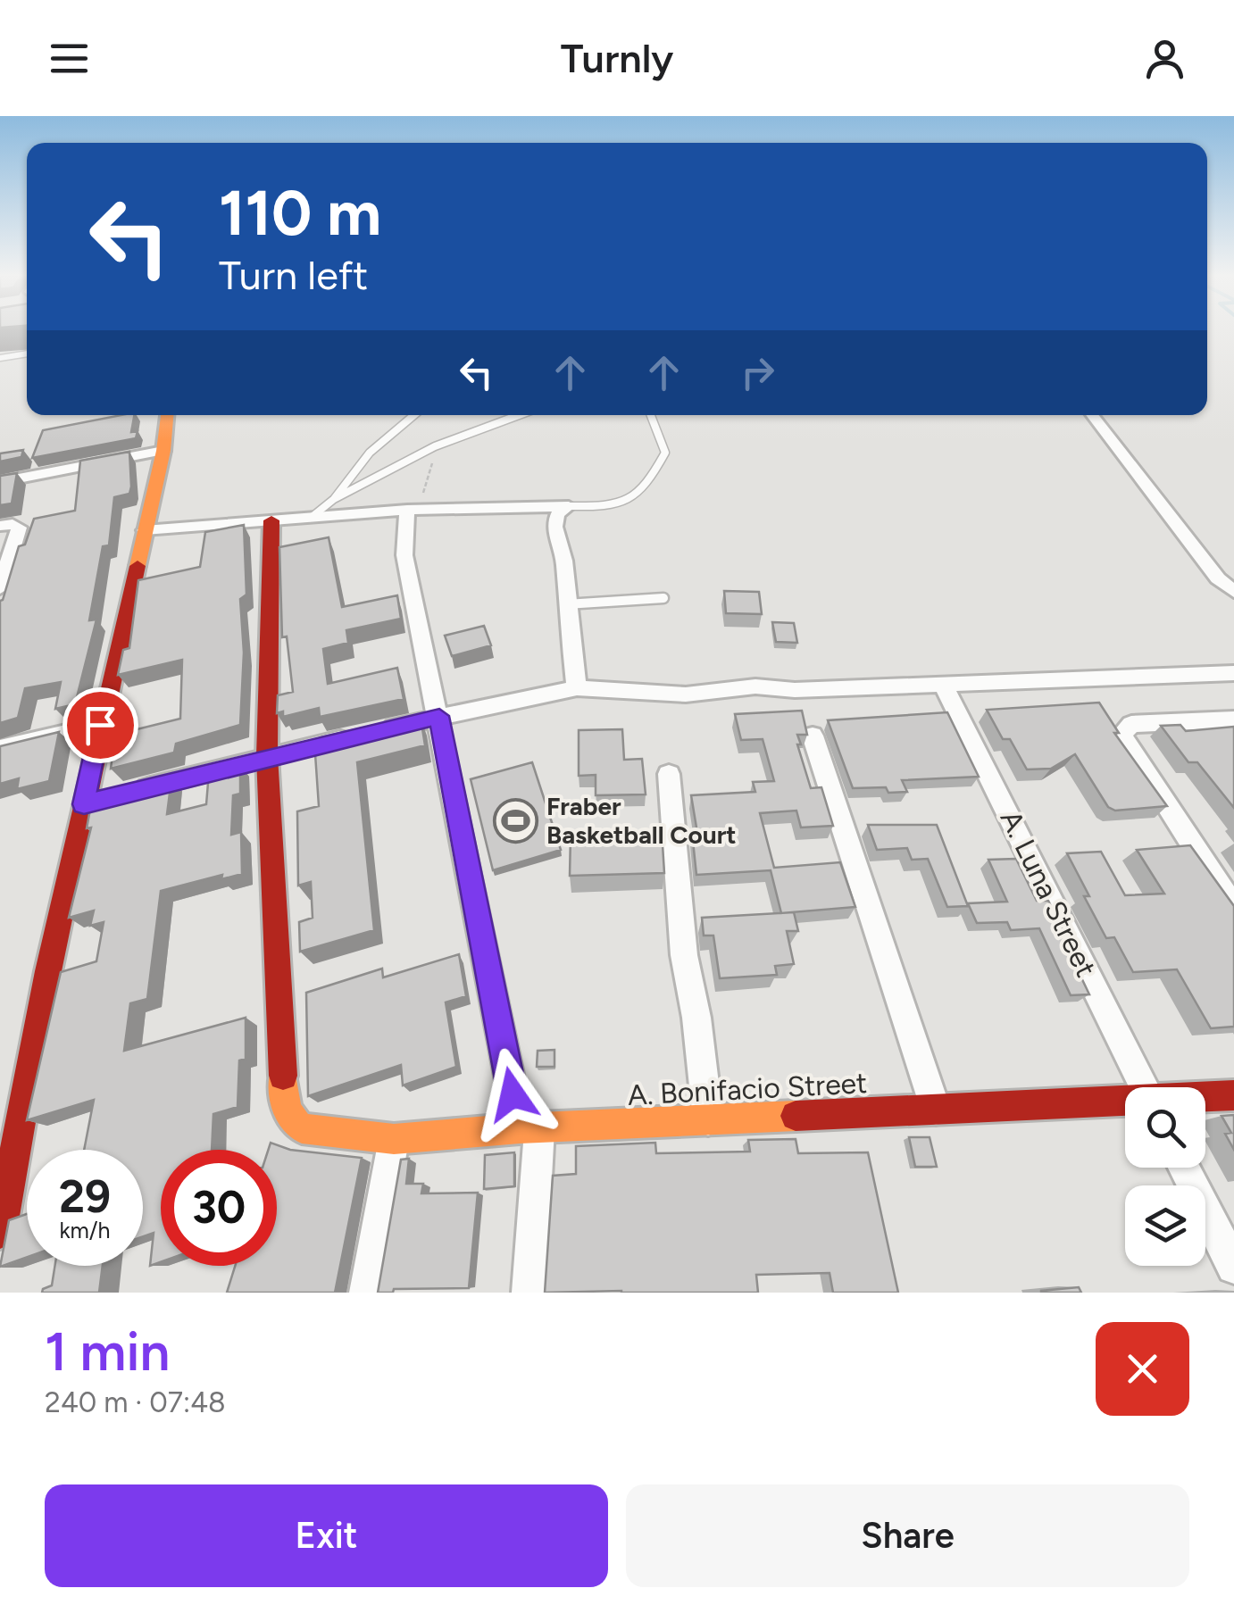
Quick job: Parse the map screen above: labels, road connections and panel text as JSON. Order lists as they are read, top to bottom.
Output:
{
  "streets": {
    "street": ["A. Luna Street", "A. Bonifacio Street"]
  },
  "places": {
    "sports": ["Fraber Basketball Court"]
  },
  "page": {
    "header": "Turnly",
    "turn": ["110 m", "Turn left"],
    "speed": "29 km/h",
    "limit": "30",
    "heading": ["1 min", "240 m · 07:48"],
    "buttons": ["Exit", "Share"]
  }
}
